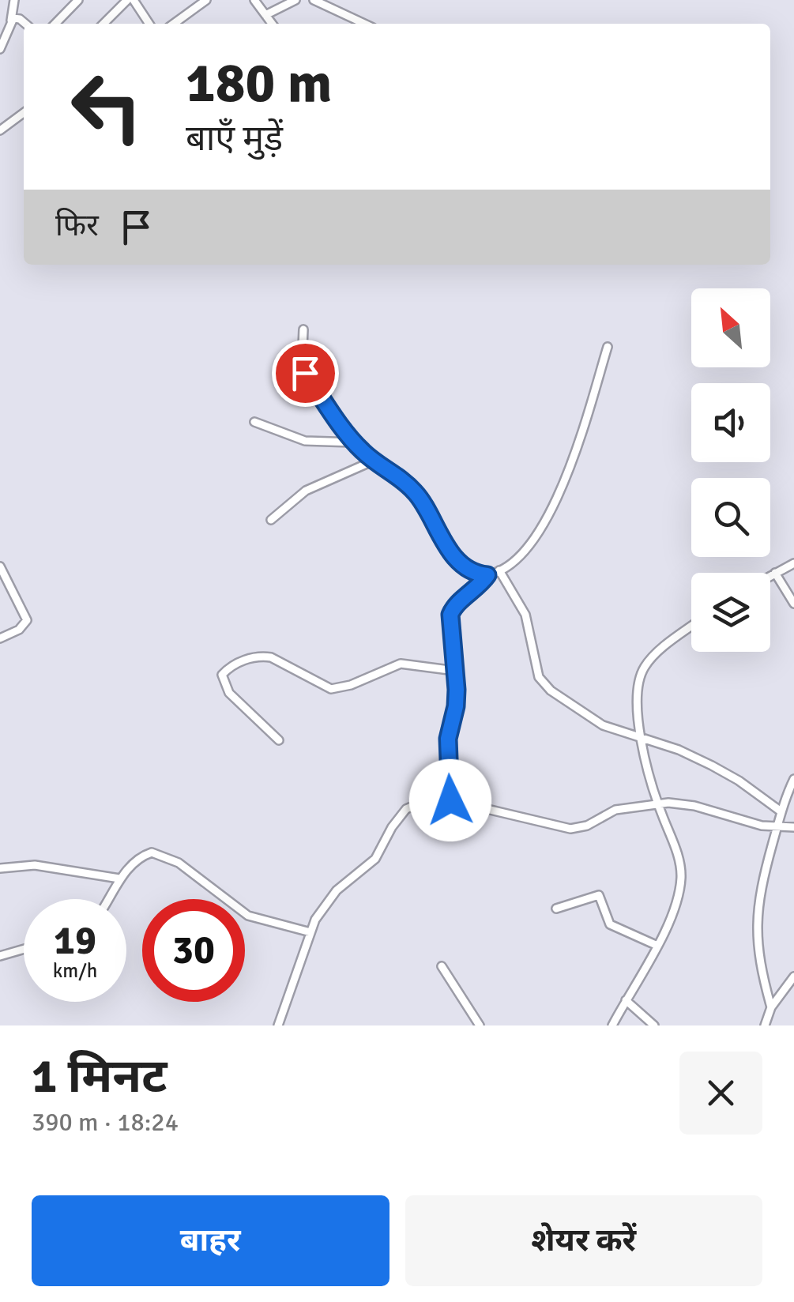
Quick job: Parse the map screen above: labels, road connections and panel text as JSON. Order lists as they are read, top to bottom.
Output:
{
  "north": "top left",
  "page": {
    "turn": ["180 m", "बाएँ मुड़ें"],
    "then": "फिर",
    "speed": "19 km/h",
    "limit": "30",
    "heading": ["1 मिनट", "390 m · 18:24"],
    "buttons": ["बाहर", "शेयर करें"]
  }
}
